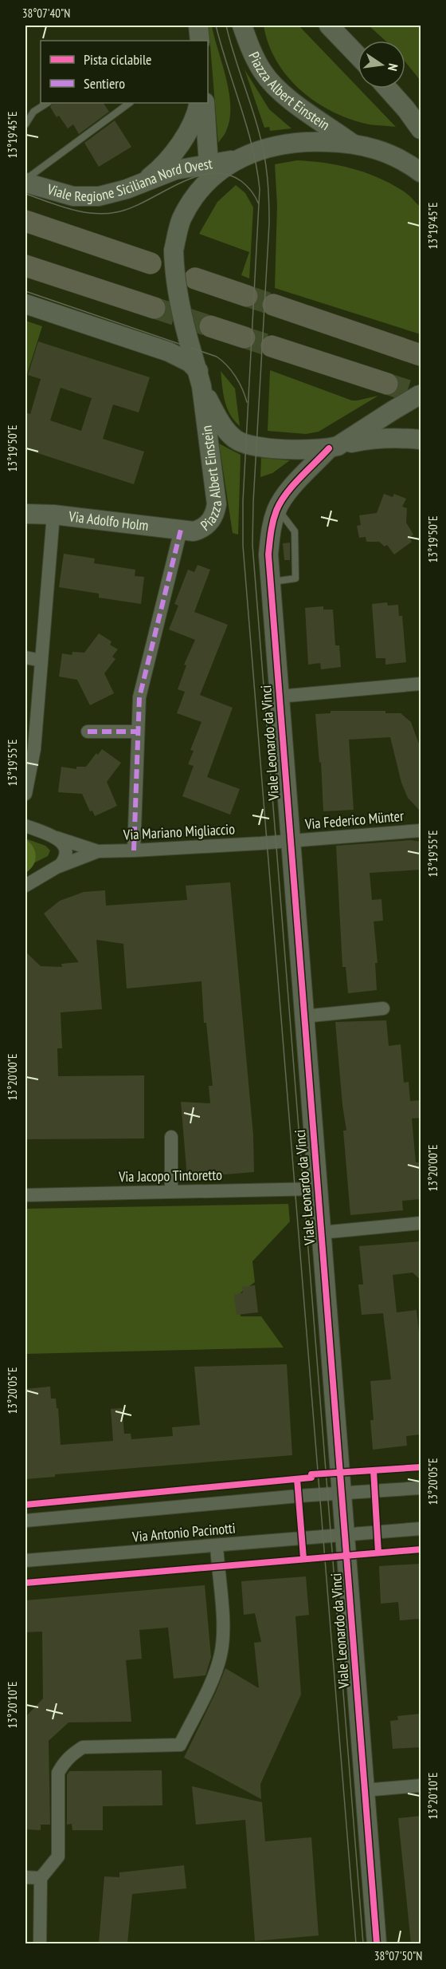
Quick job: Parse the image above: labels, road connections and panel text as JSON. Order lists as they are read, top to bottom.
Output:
{
  "streets": {
    "street": [
      "Piazza Albert Einstein",
      "Viale Regione Siciliana Nord Ovest",
      "Via Adolfo Holm",
      "Viale Leonardo da Vinci",
      "Via Federico Münter",
      "Via Mariano Migliaccio",
      "Via Jacopo Tintoretto",
      "Via Antonio Pacinotti"
    ]
  },
  "crossings": [
    ["Piazza Albert Einstein", "Viale Regione Siciliana Nord Ovest"],
    ["Piazza Albert Einstein", "Via Adolfo Holm"],
    ["Piazza Albert Einstein", "Viale Leonardo da Vinci"],
    ["Viale Leonardo da Vinci", "Via Federico Münter"],
    ["Viale Leonardo da Vinci", "Via Mariano Migliaccio"],
    ["Viale Leonardo da Vinci", "Via Jacopo Tintoretto"],
    ["Viale Leonardo da Vinci", "Via Antonio Pacinotti"],
    ["Via Federico Münter", "Via Mariano Migliaccio"]
  ],
  "legend": ["Pista ciclabile", "Sentiero"],
  "north": "right",
  "coordinates": [
    "38°07'40\"N",
    "13°19'45\"E",
    "13°19'50\"E",
    "13°19'55\"E",
    "13°20'00\"E",
    "13°20'05\"E",
    "13°20'10\"E",
    "38°07'50\"N"
  ]
}
